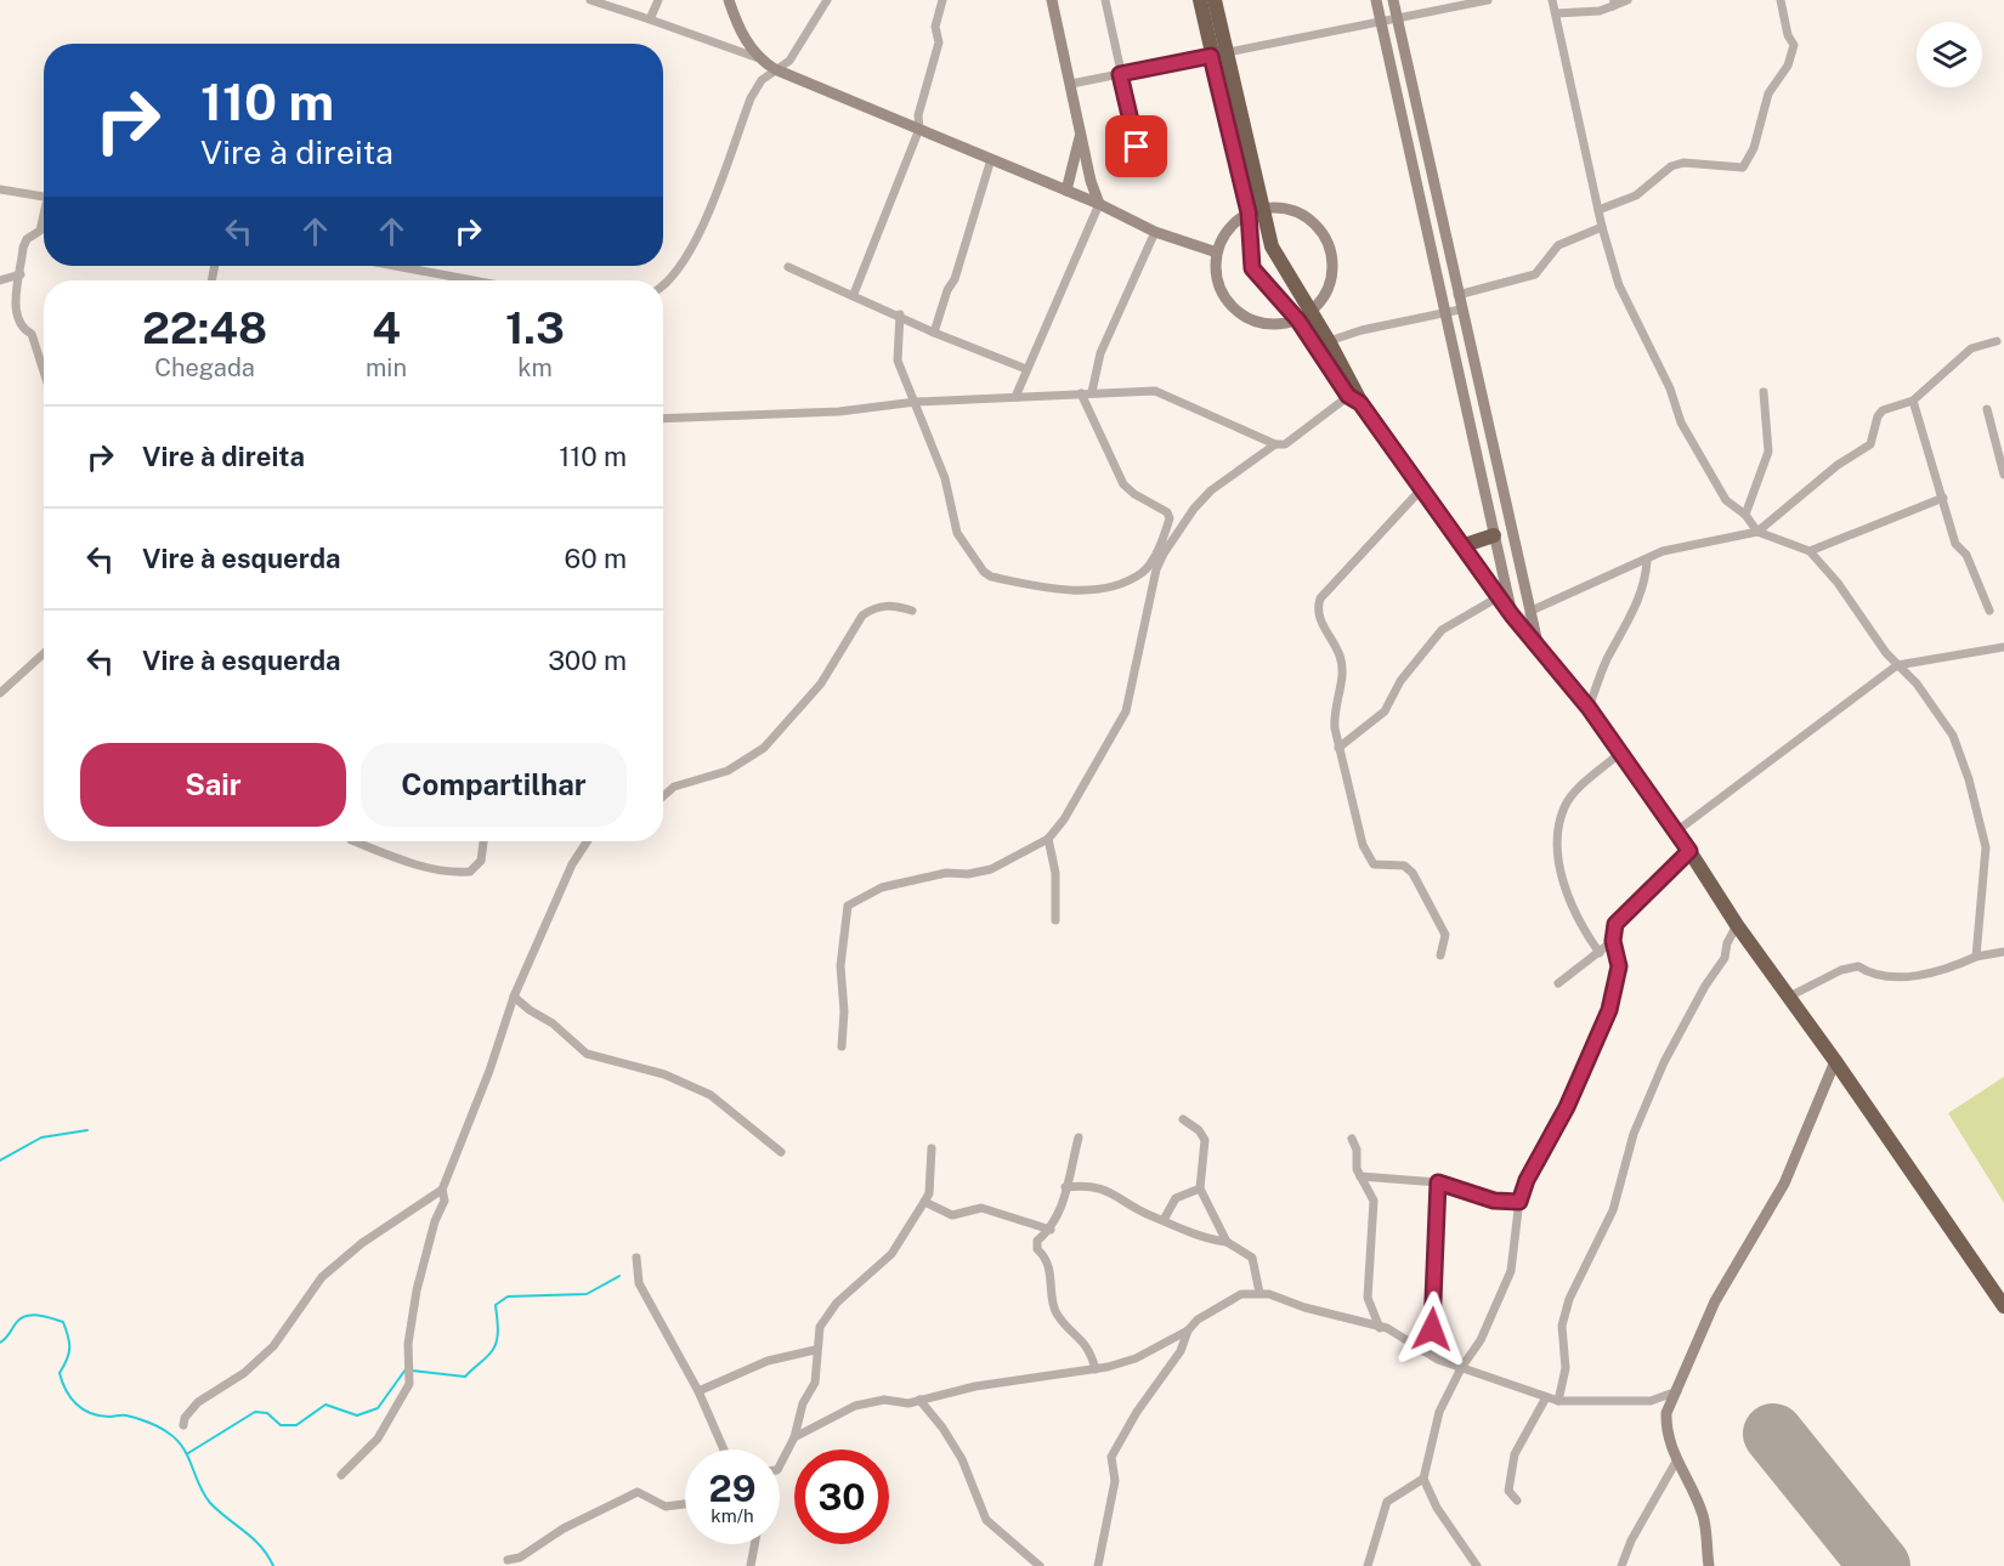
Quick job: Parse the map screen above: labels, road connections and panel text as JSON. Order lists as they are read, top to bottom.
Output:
{
  "page": {
    "turn": ["110 m", "Vire à direita"],
    "eta": [
      "22:48",
      "Chegada",
      "4",
      "min",
      "1.3",
      "km"
    ],
    "list": [
      {
        "name": "Vire à direita",
        "value": "110 m"
      },
      {
        "name": "Vire à esquerda",
        "value": "60 m"
      },
      {
        "name": "Vire à esquerda",
        "value": "300 m"
      }
    ],
    "buttons": ["Sair", "Compartilhar"],
    "speed": "29 km/h",
    "limit": "30"
  }
}
